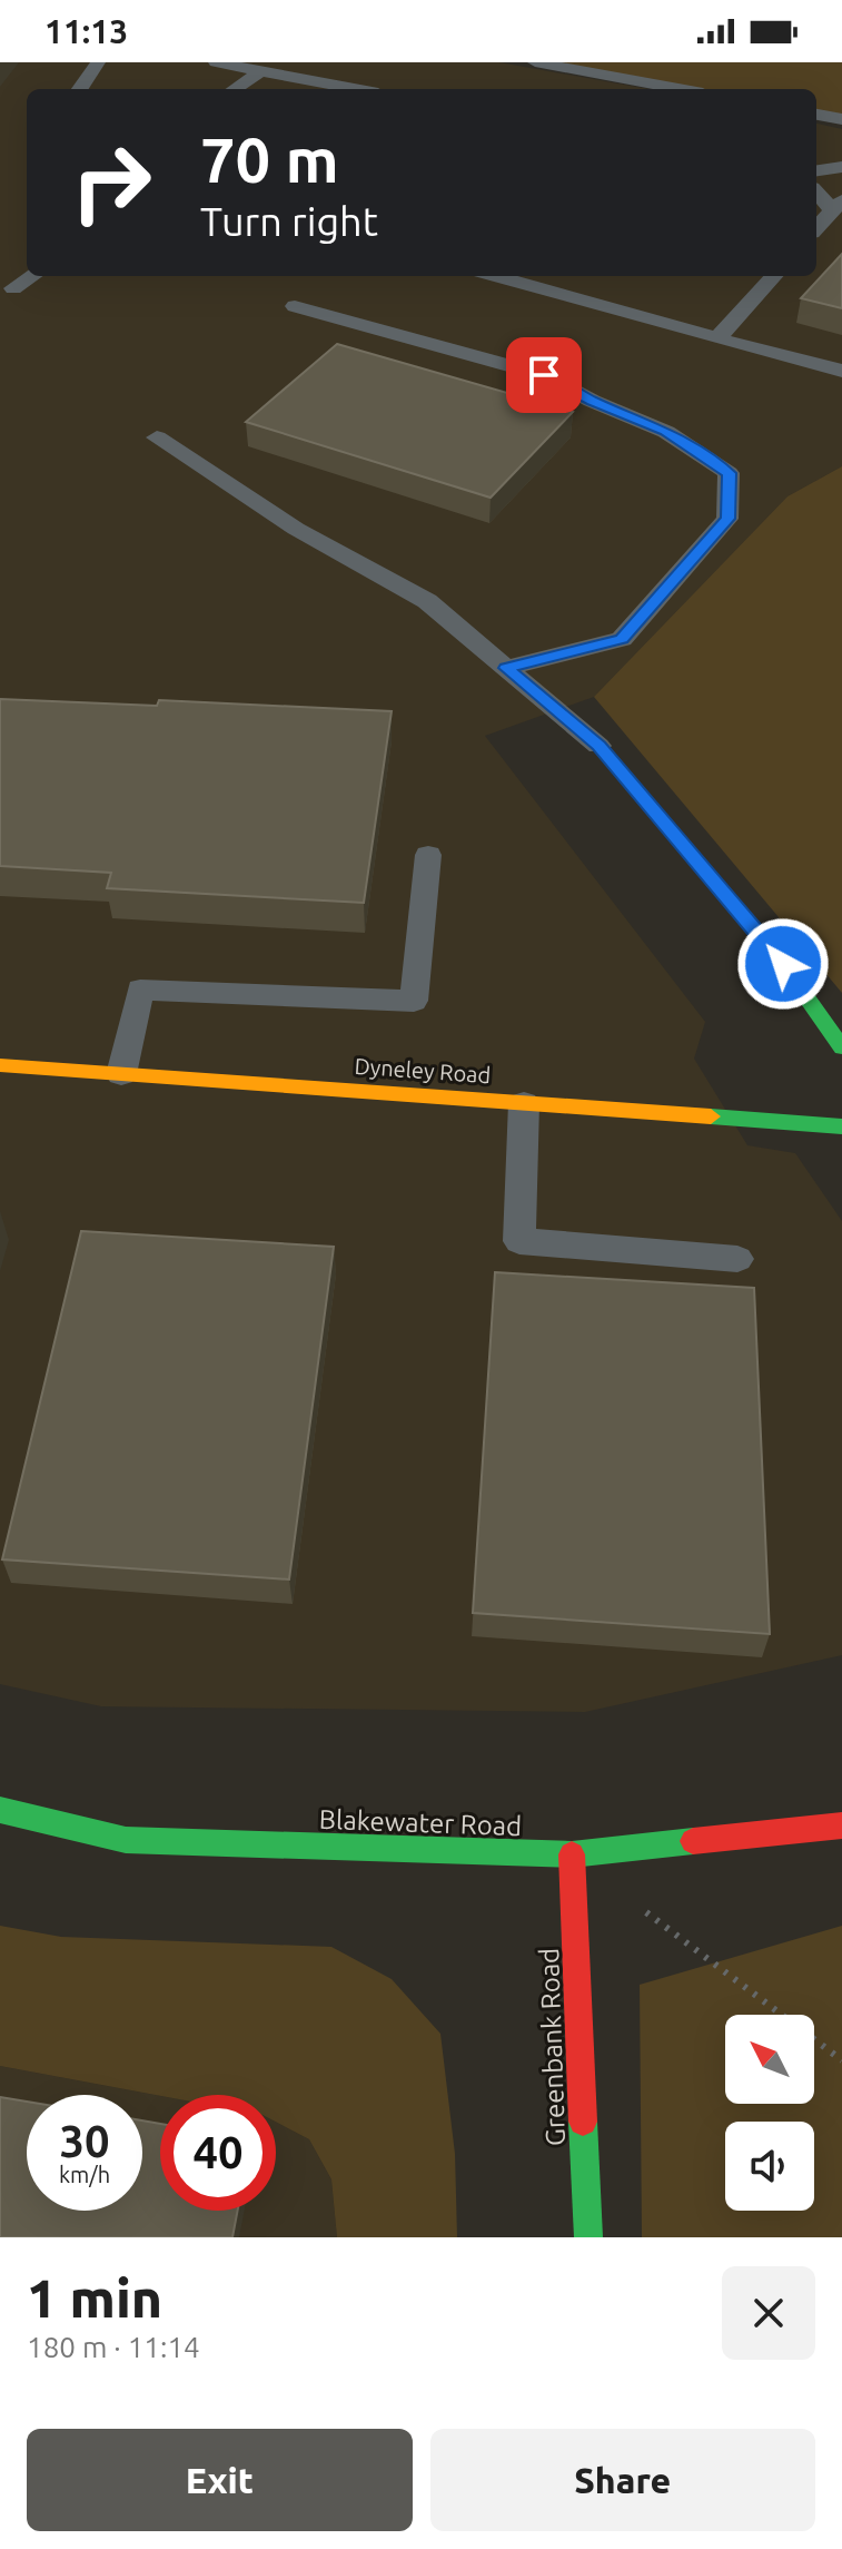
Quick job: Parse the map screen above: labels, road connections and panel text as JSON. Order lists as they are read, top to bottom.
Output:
{
  "streets": {
    "street": ["Dyneley Road", "Blakewater Road", "Greenbank Road"]
  },
  "crossings": [
    ["Blakewater Road", "Greenbank Road"]
  ],
  "north": "top left",
  "page": {
    "status": "11:13",
    "turn": ["70 m", "Turn right"],
    "speed": "30 km/h",
    "limit": "40",
    "heading": ["1 min", "180 m · 11:14"],
    "buttons": ["Exit", "Share"]
  }
}
